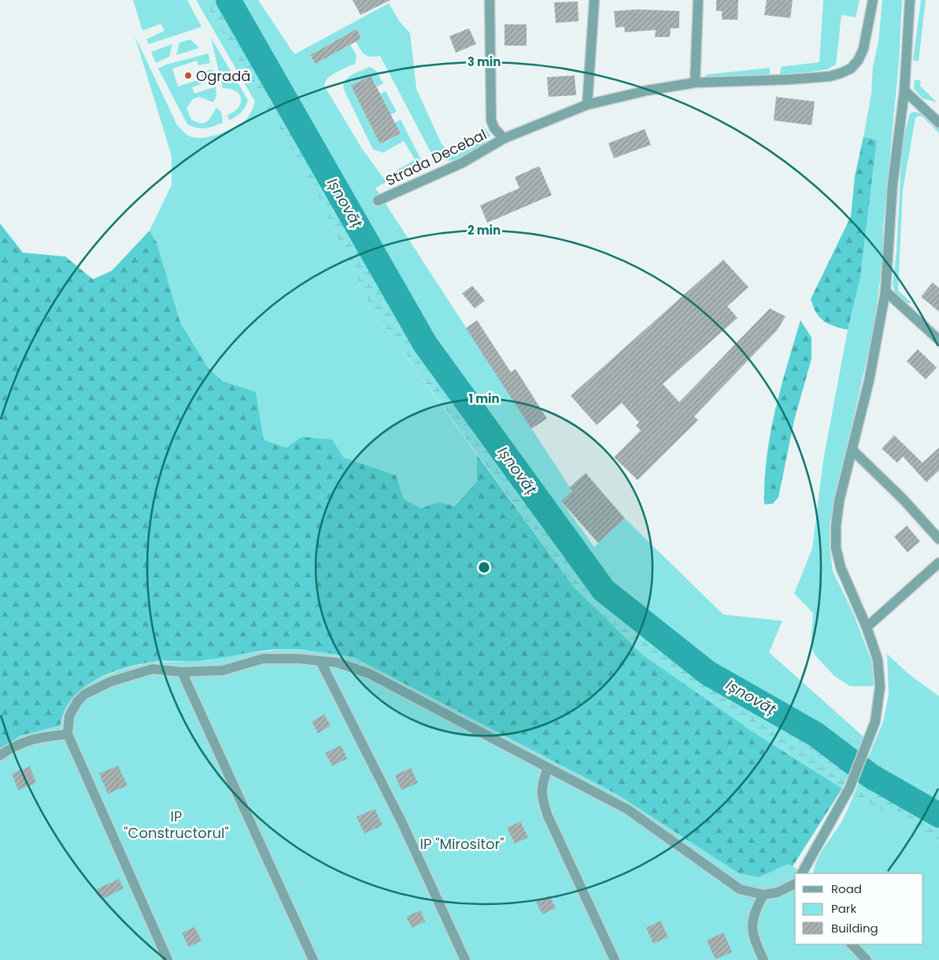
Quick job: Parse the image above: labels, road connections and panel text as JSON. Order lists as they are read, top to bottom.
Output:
{
  "streets": {
    "street": ["Strada Decebal"]
  },
  "water": ["Ișnovăț"],
  "parks": ["IP \"Constructorul\"", "IP \"Mirositor\""],
  "places": ["Ogradă"],
  "legend": ["Road", "Park", "Building"],
  "rings": ["3 min", "2 min", "1 min"]
}
